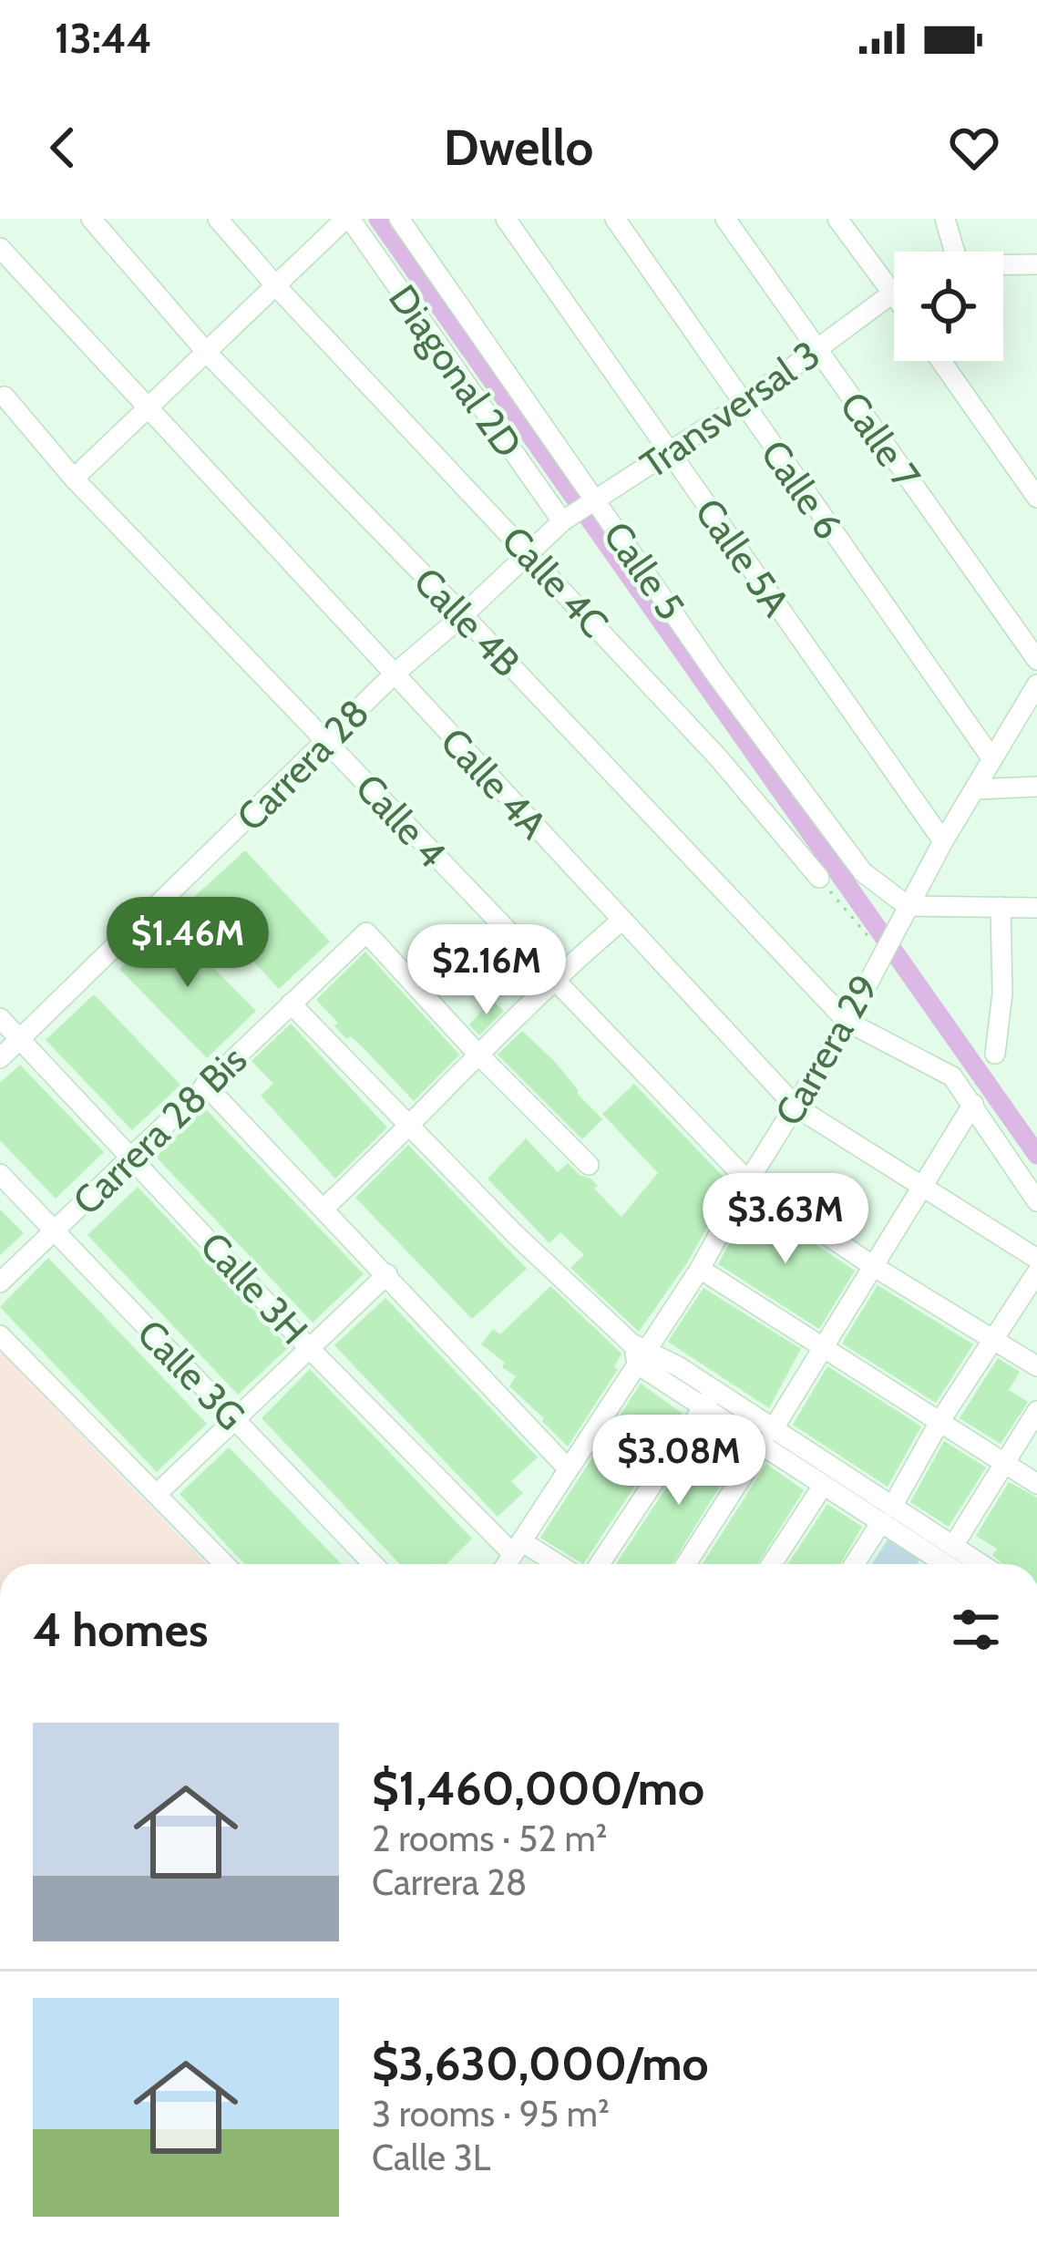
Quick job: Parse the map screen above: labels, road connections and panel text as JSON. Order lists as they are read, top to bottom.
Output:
{
  "streets": {
    "street": [
      "Diagonal 2D",
      "Transversal 3",
      "Calle 7",
      "Calle 6",
      "Calle 5A",
      "Calle 5",
      "Calle 4C",
      "Calle 4B",
      "Carrera 28",
      "Calle 4A",
      "Calle 4",
      "Carrera 29",
      "Carrera 28 Bis",
      "Calle 3H",
      "Calle 3G"
    ]
  },
  "crossings": [
    ["Diagonal 2D", "Transversal 3"],
    ["Diagonal 2D", "Calle 5"],
    ["Diagonal 2D", "Carrera 28"],
    ["Transversal 3", "Calle 7"],
    ["Transversal 3", "Calle 6"],
    ["Transversal 3", "Calle 5A"],
    ["Transversal 3", "Calle 5"],
    ["Transversal 3", "Carrera 28"],
    ["Calle 6", "Carrera 29"],
    ["Calle 5A", "Carrera 29"],
    ["Calle 5", "Carrera 28"],
    ["Calle 5", "Carrera 29"],
    ["Calle 4C", "Carrera 28"],
    ["Calle 4B", "Carrera 28"],
    ["Calle 4B", "Carrera 29"],
    ["Carrera 28", "Calle 4A"],
    ["Carrera 28", "Calle 4"],
    ["Carrera 28", "Calle 3H"],
    ["Calle 4A", "Carrera 29"],
    ["Calle 4", "Carrera 29"],
    ["Carrera 29", "Calle 3H"],
    ["Carrera 28 Bis", "Calle 3H"],
    ["Carrera 28 Bis", "Calle 3G"]
  ],
  "page": {
    "status": "13:44",
    "header": "Dwello",
    "price": [
      "$1.46M",
      "$2.16M",
      "$3.63M",
      "$3.08M"
    ],
    "heading": "4 homes",
    "list": [
      {
        "name": "$1,460,000/mo",
        "note": "2 rooms · 52 m² · Carrera 28"
      },
      {
        "name": "$3,630,000/mo",
        "note": "3 rooms · 95 m² · Calle 3L"
      }
    ]
  }
}
